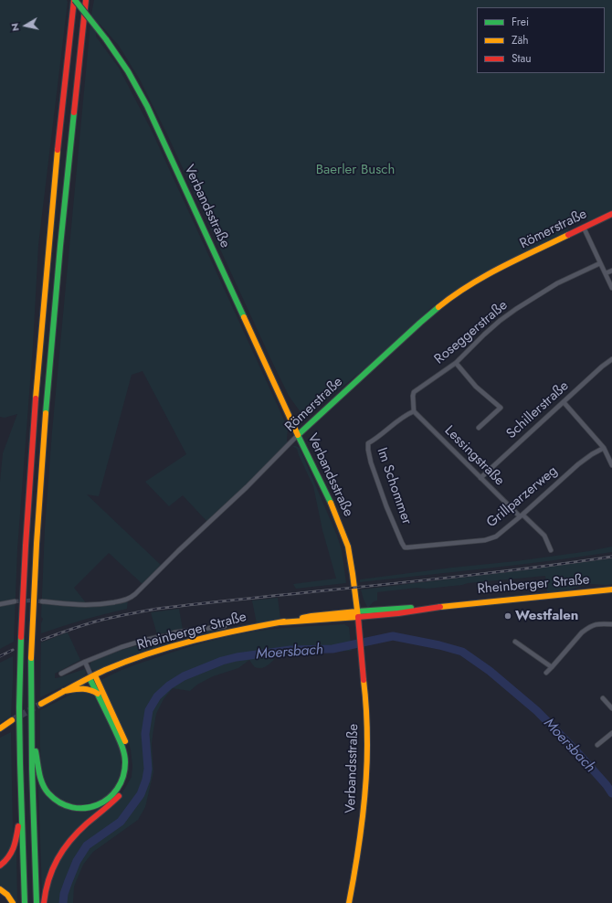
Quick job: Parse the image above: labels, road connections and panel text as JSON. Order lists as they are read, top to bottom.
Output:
{
  "streets": {
    "main road": ["Verbandsstraße", "Römerstraße", "Rheinberger Straße"],
    "street": [
      "Roseggerstraße",
      "Schillerstraße",
      "Lessingstraße",
      "Im Schommer",
      "Grillparzerweg"
    ]
  },
  "crossings": [
    ["Verbandsstraße", "Römerstraße"],
    ["Verbandsstraße", "Rheinberger Straße"],
    ["Roseggerstraße", "Lessingstraße"],
    ["Roseggerstraße", "Im Schommer"],
    ["Schillerstraße", "Lessingstraße"],
    ["Lessingstraße", "Im Schommer"],
    ["Lessingstraße", "Grillparzerweg"],
    ["Im Schommer", "Grillparzerweg"]
  ],
  "water": ["Moersbach"],
  "parks": ["Baerler Busch"],
  "places": ["Westfalen"],
  "legend": ["Frei", "Zäh", "Stau"],
  "north": "left"
}
